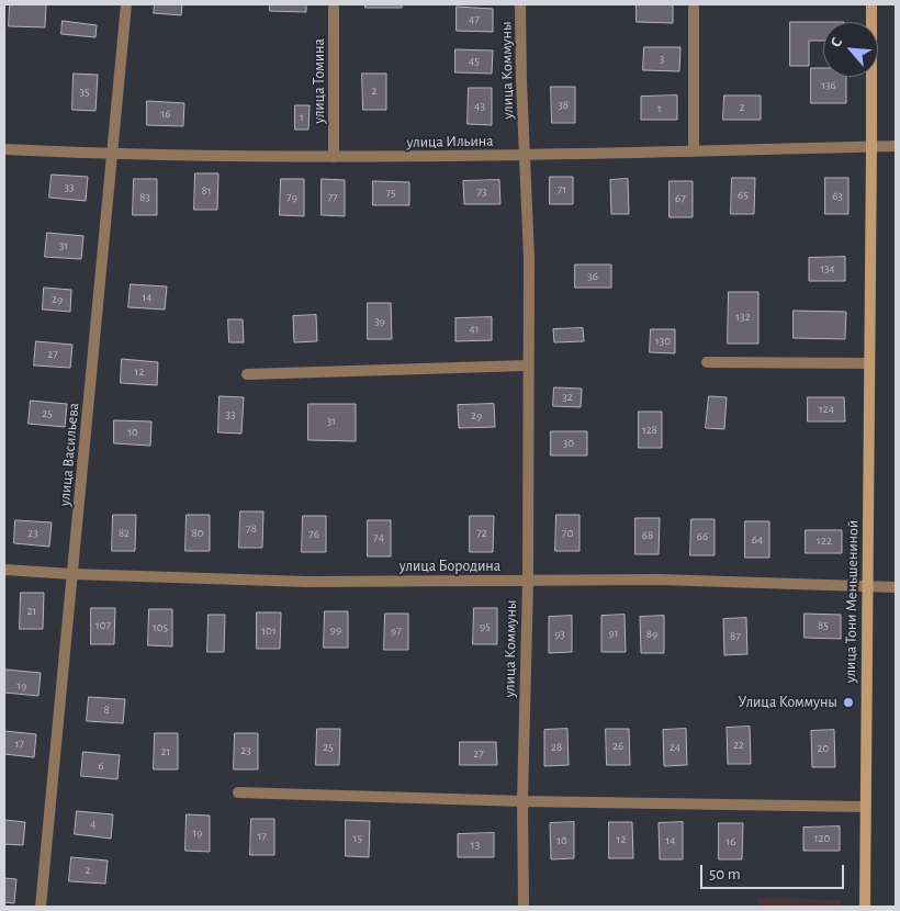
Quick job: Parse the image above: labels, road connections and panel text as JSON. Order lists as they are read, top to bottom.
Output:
{
  "streets": {
    "street": [
      "улица Коммуны",
      "улица Томина",
      "улица Ильина",
      "улица Васильева",
      "улица Бородина",
      "улица Тони Меньшениной"
    ]
  },
  "crossings": [
    ["улица Коммуны", "улица Ильина"],
    ["улица Коммуны", "улица Бородина"],
    ["улица Томина", "улица Ильина"],
    ["улица Ильина", "улица Васильева"],
    ["улица Ильина", "улица Тони Меньшениной"],
    ["улица Васильева", "улица Бородина"],
    ["улица Бородина", "улица Тони Меньшениной"]
  ],
  "places": ["Улица Коммуны"],
  "house_numbers": [
    "47",
    "3",
    "45",
    "136",
    "2",
    "35",
    "38",
    "43",
    "2",
    "1",
    "16",
    "1",
    "33",
    "71",
    "81",
    "73",
    "75",
    "65",
    "63",
    "83",
    "79",
    "77",
    "67",
    "31",
    "134",
    "36",
    "14",
    "29",
    "132",
    "39",
    "41",
    "130",
    "27",
    "12",
    "32",
    "124",
    "25",
    "33",
    "29",
    "31",
    "128",
    "10",
    "30",
    "78",
    "23",
    "82",
    "80",
    "72",
    "70",
    "76",
    "68",
    "66",
    "74",
    "64",
    "122",
    "21",
    "107",
    "85",
    "95",
    "105",
    "99",
    "101",
    "97",
    "91",
    "93",
    "89",
    "87",
    "19",
    "8",
    "17",
    "22",
    "26",
    "25",
    "28",
    "24",
    "20",
    "23",
    "21",
    "27",
    "6",
    "4",
    "19",
    "17",
    "15",
    "120",
    "12",
    "10",
    "14",
    "16",
    "13",
    "2"
  ],
  "scale_bar": "50 m",
  "north": "top left"
}
